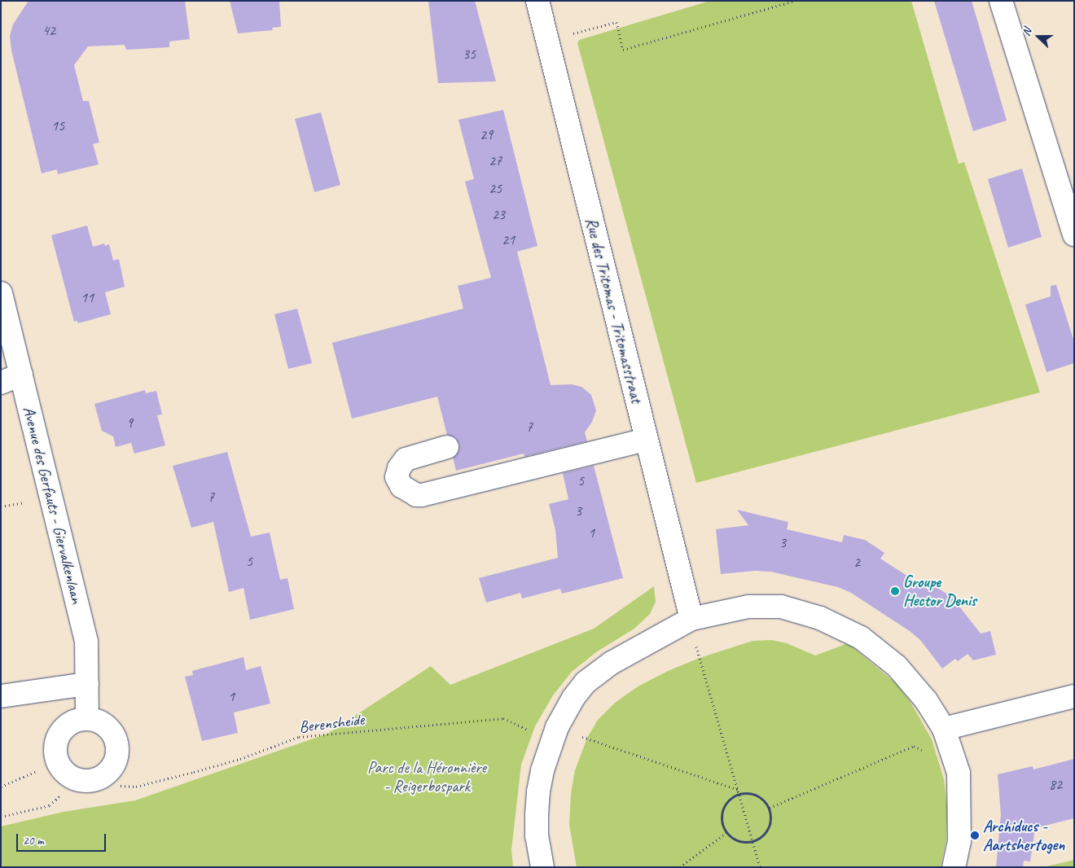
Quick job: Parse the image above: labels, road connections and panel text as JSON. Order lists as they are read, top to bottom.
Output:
{
  "streets": {
    "street": ["Rue des Tritomas - Tritomasstraat", "Avenue des Gerfauts - Giervalkenlaan"],
    "path": ["Berensheide"]
  },
  "parks": ["Parc de la Héronnière - Reigerbospark"],
  "places": ["Groupe Hector Denis", "Archiducs - Aartshertogen"],
  "house_numbers": [
    "42",
    "35",
    "15",
    "29",
    "27",
    "25",
    "23",
    "21",
    "11",
    "9",
    "7",
    "5",
    "7",
    "3",
    "1",
    "3",
    "5",
    "2",
    "1",
    "82"
  ],
  "scale_bar": "20 m",
  "north": "left"
}
